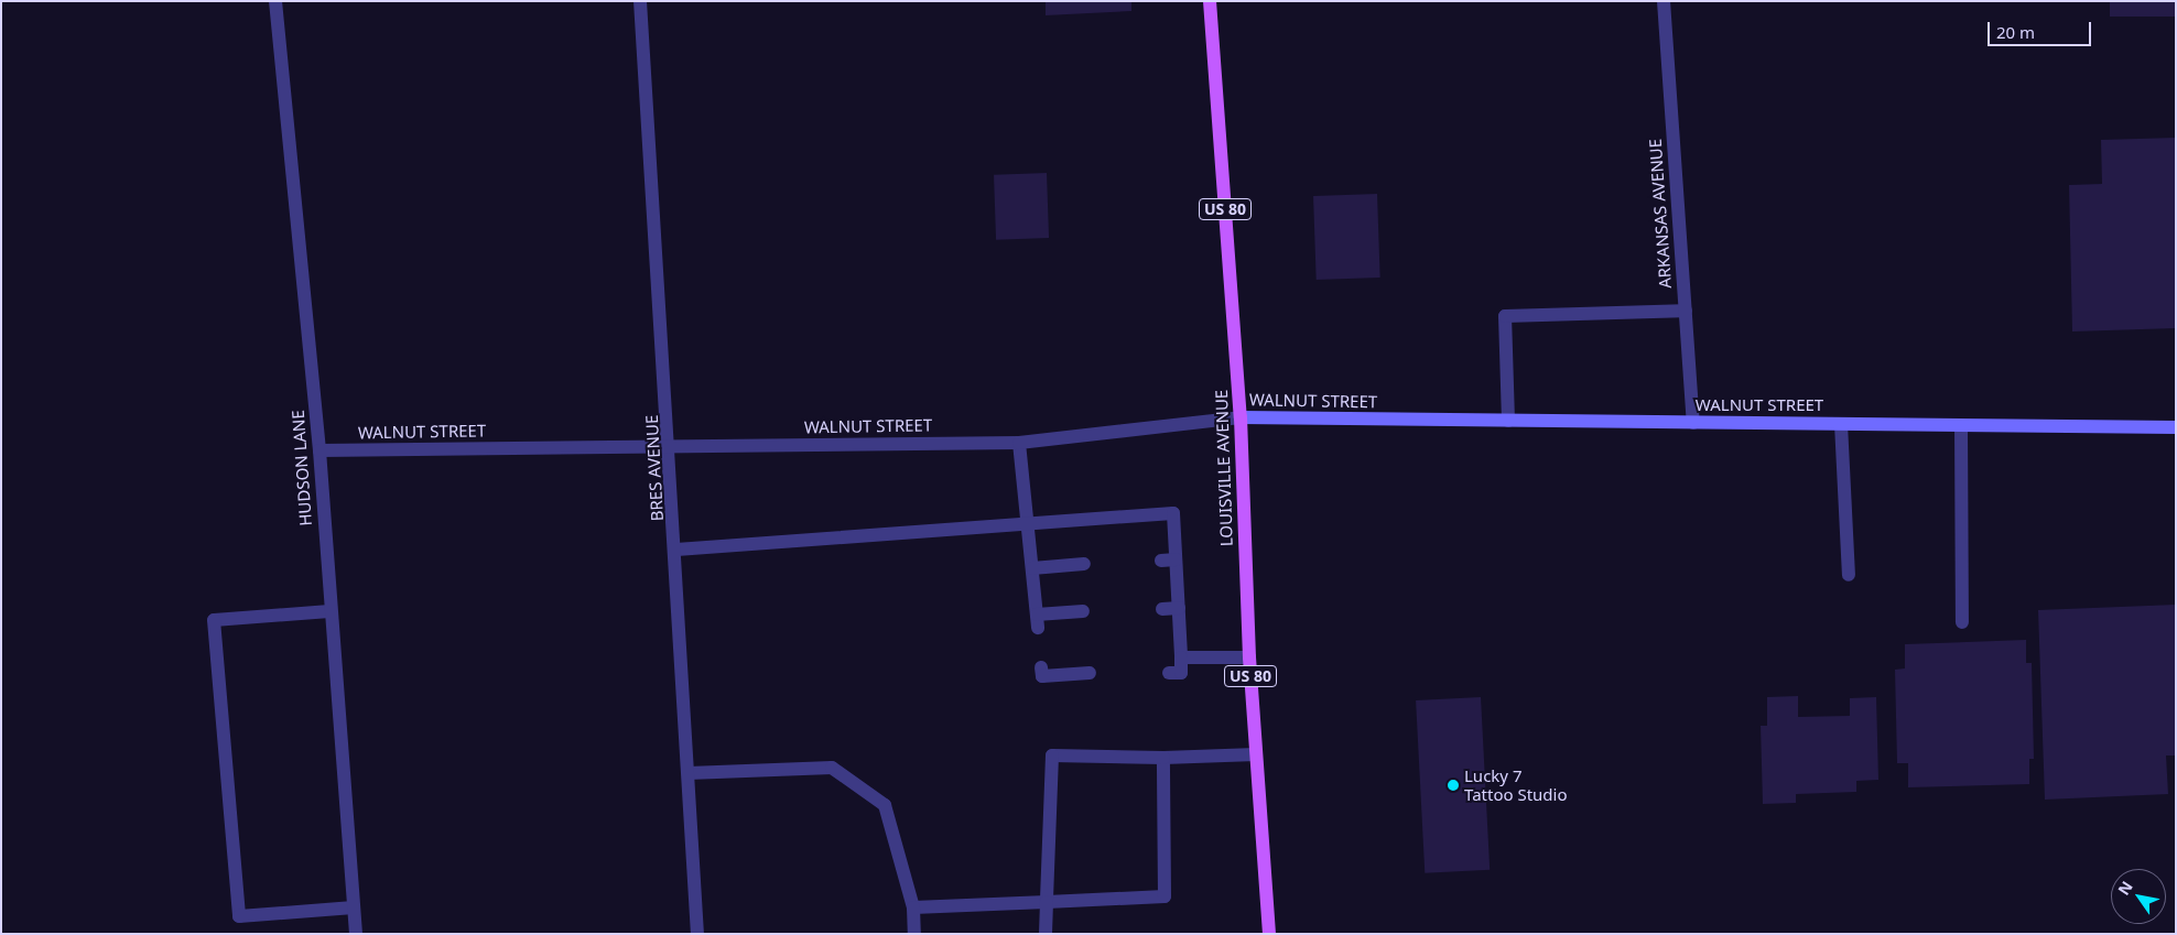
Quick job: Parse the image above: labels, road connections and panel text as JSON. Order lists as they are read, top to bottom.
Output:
{
  "streets": {
    "main road": ["US 80", "LOUISVILLE AVENUE"],
    "street": [
      "ARKANSAS AVENUE",
      "WALNUT STREET",
      "HUDSON LANE",
      "BRES AVENUE"
    ]
  },
  "crossings": [
    ["ARKANSAS AVENUE", "WALNUT STREET"],
    ["WALNUT STREET", "HUDSON LANE"],
    ["WALNUT STREET", "BRES AVENUE"],
    ["WALNUT STREET", "LOUISVILLE AVENUE"]
  ],
  "places": ["Lucky 7 Tattoo Studio"],
  "scale_bar": "20 m",
  "north": "top left"
}
